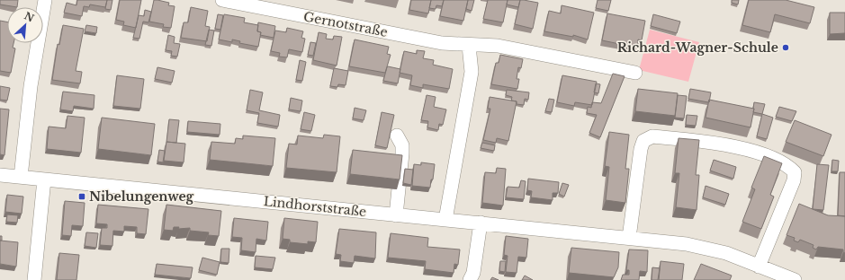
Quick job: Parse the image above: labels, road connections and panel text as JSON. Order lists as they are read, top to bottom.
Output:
{
  "streets": {
    "street": ["Gernotstraße", "Lindhorststraße"]
  },
  "places": {
    "other": ["Richard-Wagner-Schule"],
    "transit": ["Nibelungenweg"]
  },
  "north": "top right"
}
